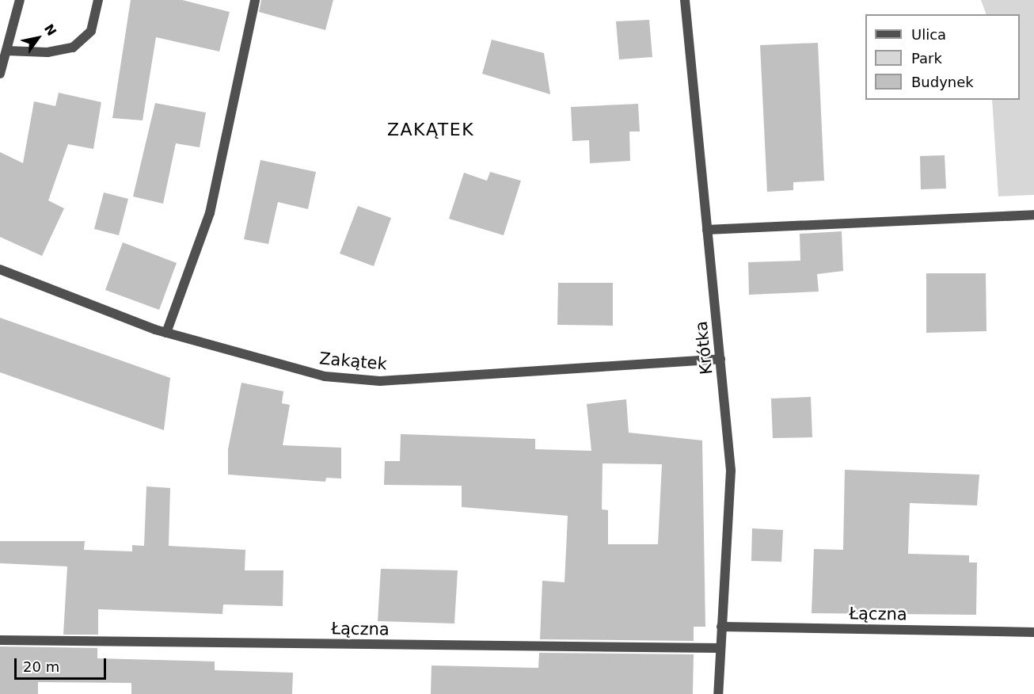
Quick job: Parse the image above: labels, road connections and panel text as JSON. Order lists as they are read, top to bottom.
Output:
{
  "streets": {
    "street": ["Krótka", "Zakątek", "Łączna"]
  },
  "crossings": [
    ["Krótka", "Zakątek"],
    ["Krótka", "Łączna"]
  ],
  "districts": ["ZAKĄTEK"],
  "legend": ["Ulica", "Park", "Budynek"],
  "scale_bar": "20 m",
  "north": "top right"
}
